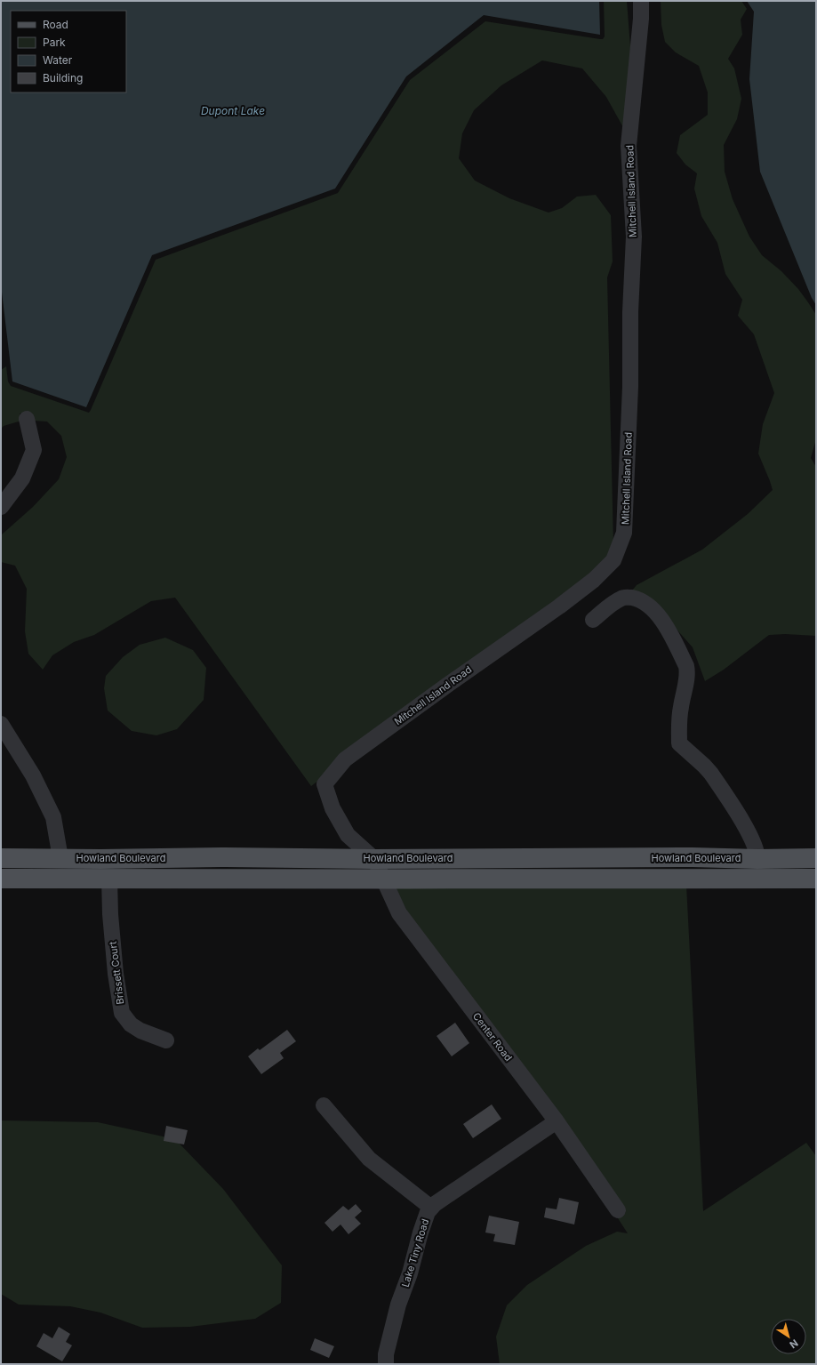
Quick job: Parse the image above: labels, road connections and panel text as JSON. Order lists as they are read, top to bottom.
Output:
{
  "streets": {
    "main road": ["Howland Boulevard"],
    "street": [
      "Mitchell Island Road",
      "Brissett Court",
      "Center Road",
      "Lake Tiny Road"
    ]
  },
  "crossings": [
    ["Mitchell Island Road", "Howland Boulevard"],
    ["Mitchell Island Road", "Center Road"],
    ["Howland Boulevard", "Brissett Court"],
    ["Howland Boulevard", "Center Road"],
    ["Center Road", "Lake Tiny Road"]
  ],
  "water": ["Dupont Lake"],
  "legend": [
    "Road",
    "Park",
    "Water",
    "Building"
  ],
  "north": "bottom right"
}
